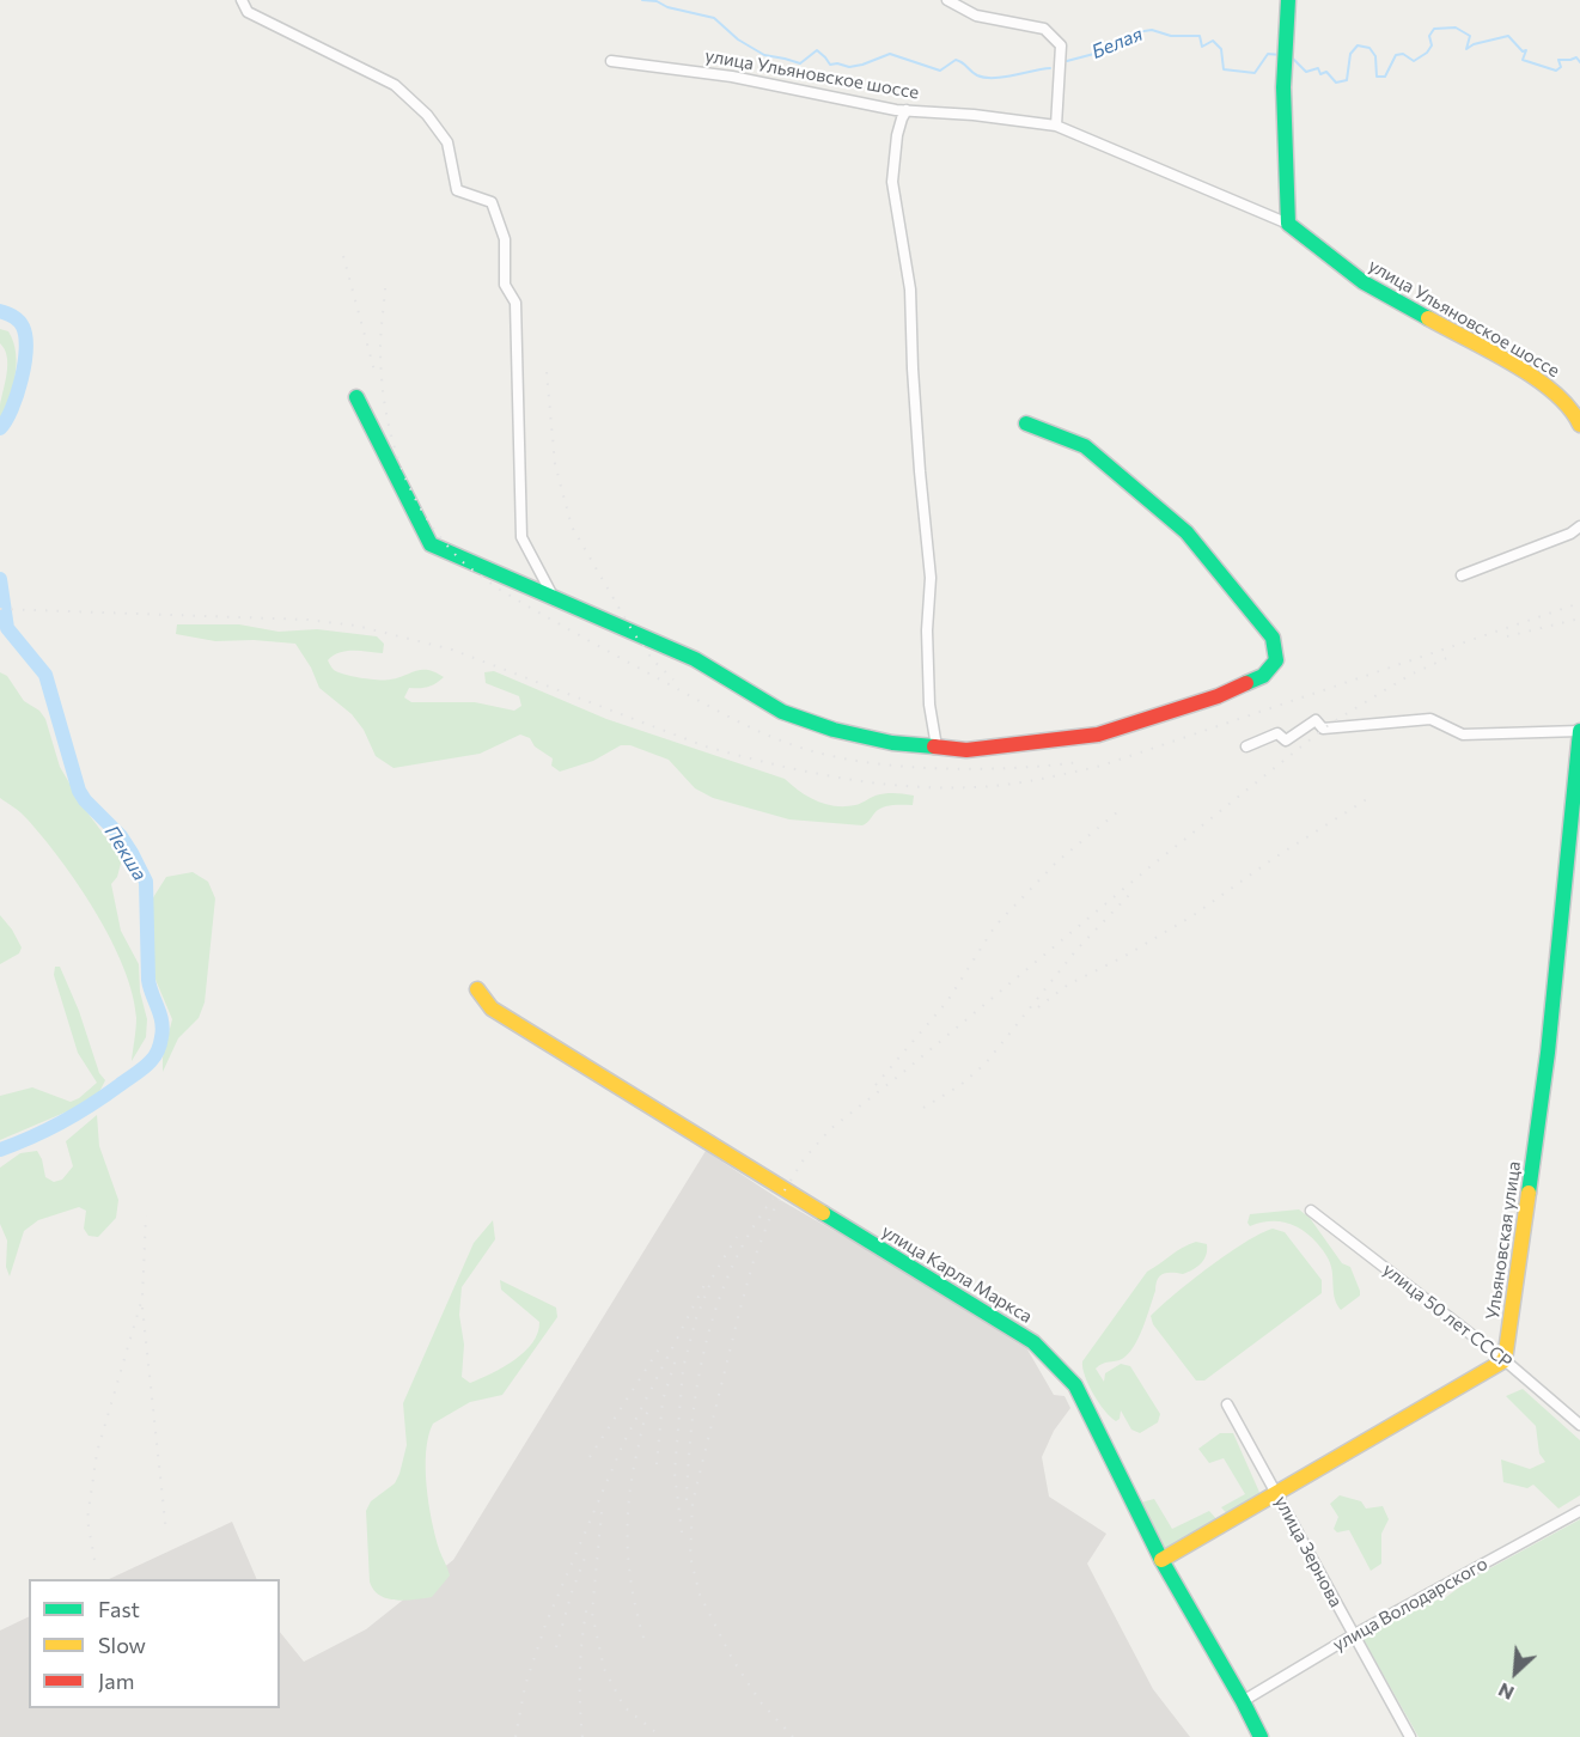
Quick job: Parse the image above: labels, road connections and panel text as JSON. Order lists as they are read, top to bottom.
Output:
{
  "streets": {
    "street": [
      "улица Ульяновское шоссе",
      "Ульяновская улица",
      "улица Карла Маркса",
      "улица 50 лет СССР",
      "улица Зернова",
      "улица Володарского"
    ]
  },
  "crossings": [
    ["Ульяновская улица", "улица 50 лет СССР"],
    ["улица Карла Маркса", "улица Володарского"],
    ["улица Зернова", "улица Володарского"]
  ],
  "water": ["Белая", "Пекша"],
  "legend": ["Fast", "Slow", "Jam"],
  "north": "bottom left"
}
